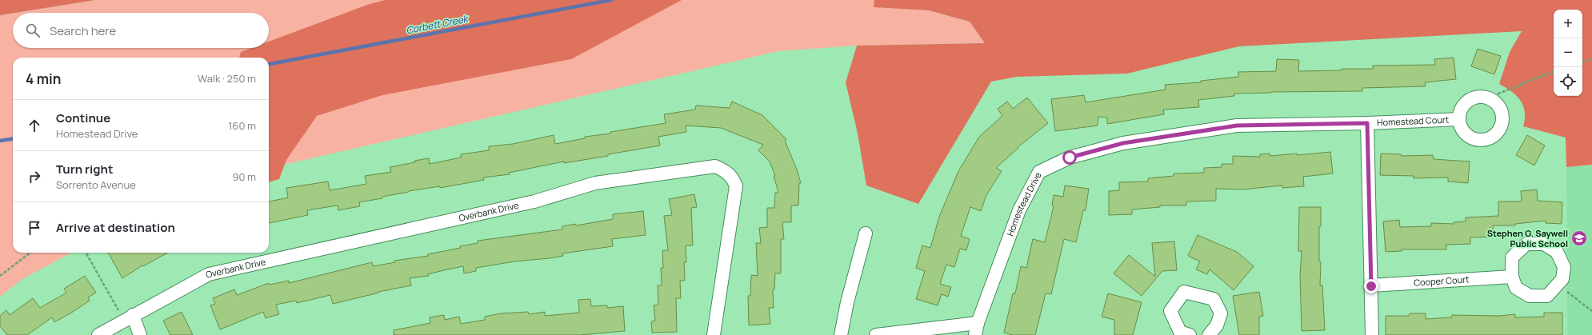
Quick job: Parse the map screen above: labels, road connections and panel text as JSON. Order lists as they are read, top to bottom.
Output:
{
  "streets": {
    "street": [
      "Homestead Court",
      "Homestead Drive",
      "Overbank Drive",
      "Cooper Court"
    ]
  },
  "crossings": [
    ["Homestead Court", "Homestead Drive"]
  ],
  "water": ["Corbett Creek"],
  "places": {
    "school or university": ["Stephen G. Saywell Public School"]
  },
  "page": {
    "map_buttons": ["+", "−"],
    "search": "Search here",
    "heading": ["4 min", "Walk · 250 m"],
    "list": [
      ["Continue", "Homestead Drive", "160 m"],
      ["Turn right", "Sorrento Avenue", "90 m"],
      "Arrive at destination"
    ]
  }
}
